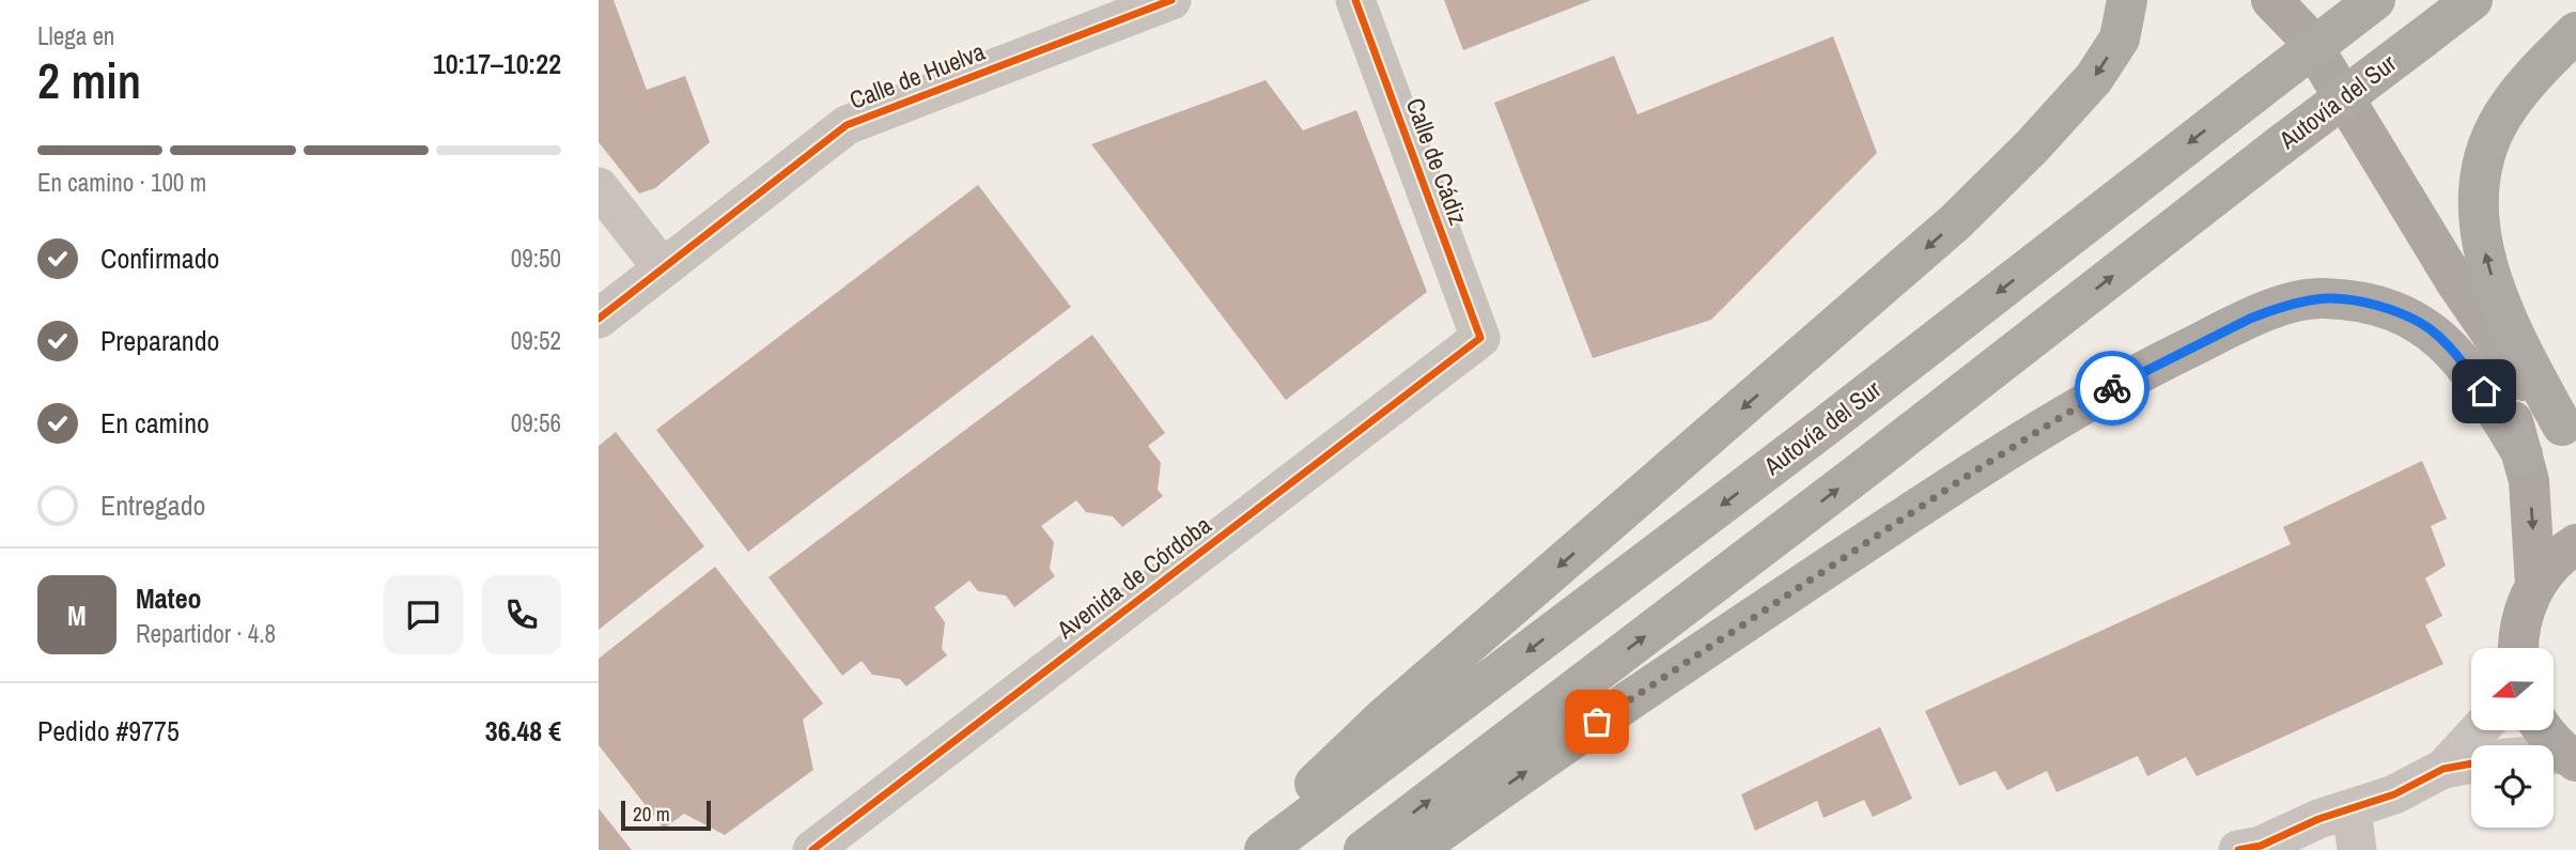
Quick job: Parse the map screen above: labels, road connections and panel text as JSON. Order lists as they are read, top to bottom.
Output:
{
  "streets": {
    "highway": ["Autovía del Sur"],
    "street": ["Calle de Huelva", "Calle de Cádiz", "Avenida de Córdoba"]
  },
  "crossings": [
    ["Calle de Cádiz", "Avenida de Córdoba"]
  ],
  "scale_bar": "20 m",
  "north": "left",
  "page": {
    "heading": ["2 min", "Llega en", "10:17–10:22"],
    "panel": [
      "Mateo",
      "Repartidor · 4.8",
      "Pedido #9775",
      "36.48 €"
    ],
    "bar": "En camino · 100 m",
    "list": [
      ["Confirmado", "09:50"],
      ["Preparando", "09:52"],
      ["En camino", "09:56"],
      "Entregado"
    ],
    "round": "M",
    "scale": "20 m"
  }
}
